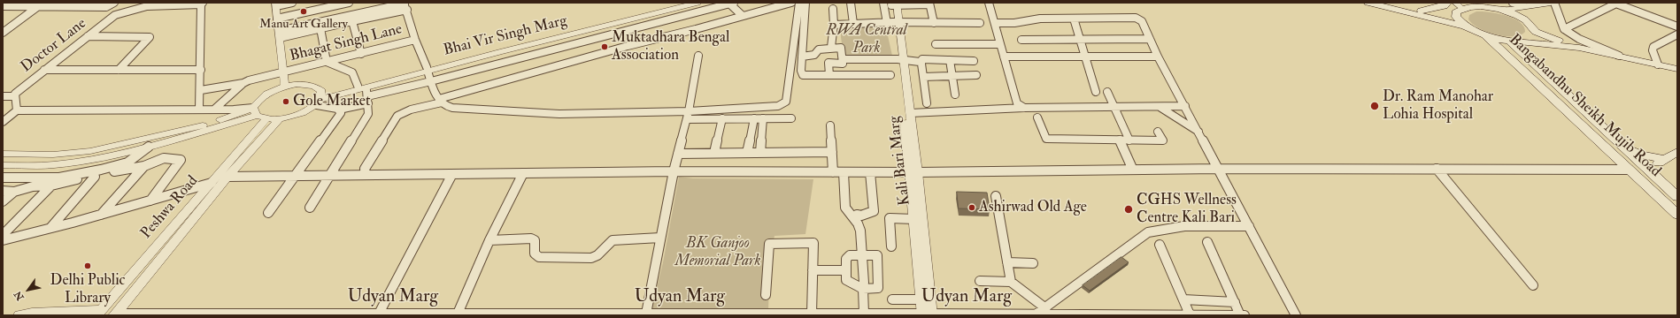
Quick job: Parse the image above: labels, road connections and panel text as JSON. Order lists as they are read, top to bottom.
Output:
{
  "streets": {
    "main road": ["Bangabandhu Sheikh Mujib Road"],
    "street": [
      "Bhai Vir Singh Marg",
      "Bhagat Singh Lane",
      "Doctor Lane",
      "Kali Bari Marg",
      "Peshwa Road",
      "Udyan Marg"
    ]
  },
  "crossings": [
    ["Bhai Vir Singh Marg", "Peshwa Road"],
    ["Bhagat Singh Lane", "Doctor Lane"],
    ["Kali Bari Marg", "Udyan Marg"],
    ["Peshwa Road", "Udyan Marg"]
  ],
  "parks": ["RWA Central Park", "BK Ganjoo Memorial Park"],
  "places": [
    "Manu Art Gallery",
    "Muktadhara Bengal Association",
    "Gole Market",
    "Dr. Ram Manohar Lohia Hospital",
    "Ashirwad Old Age",
    "CGHS Wellness Centre Kali Bari",
    "Delhi Public Library"
  ],
  "north": "bottom left"
}
